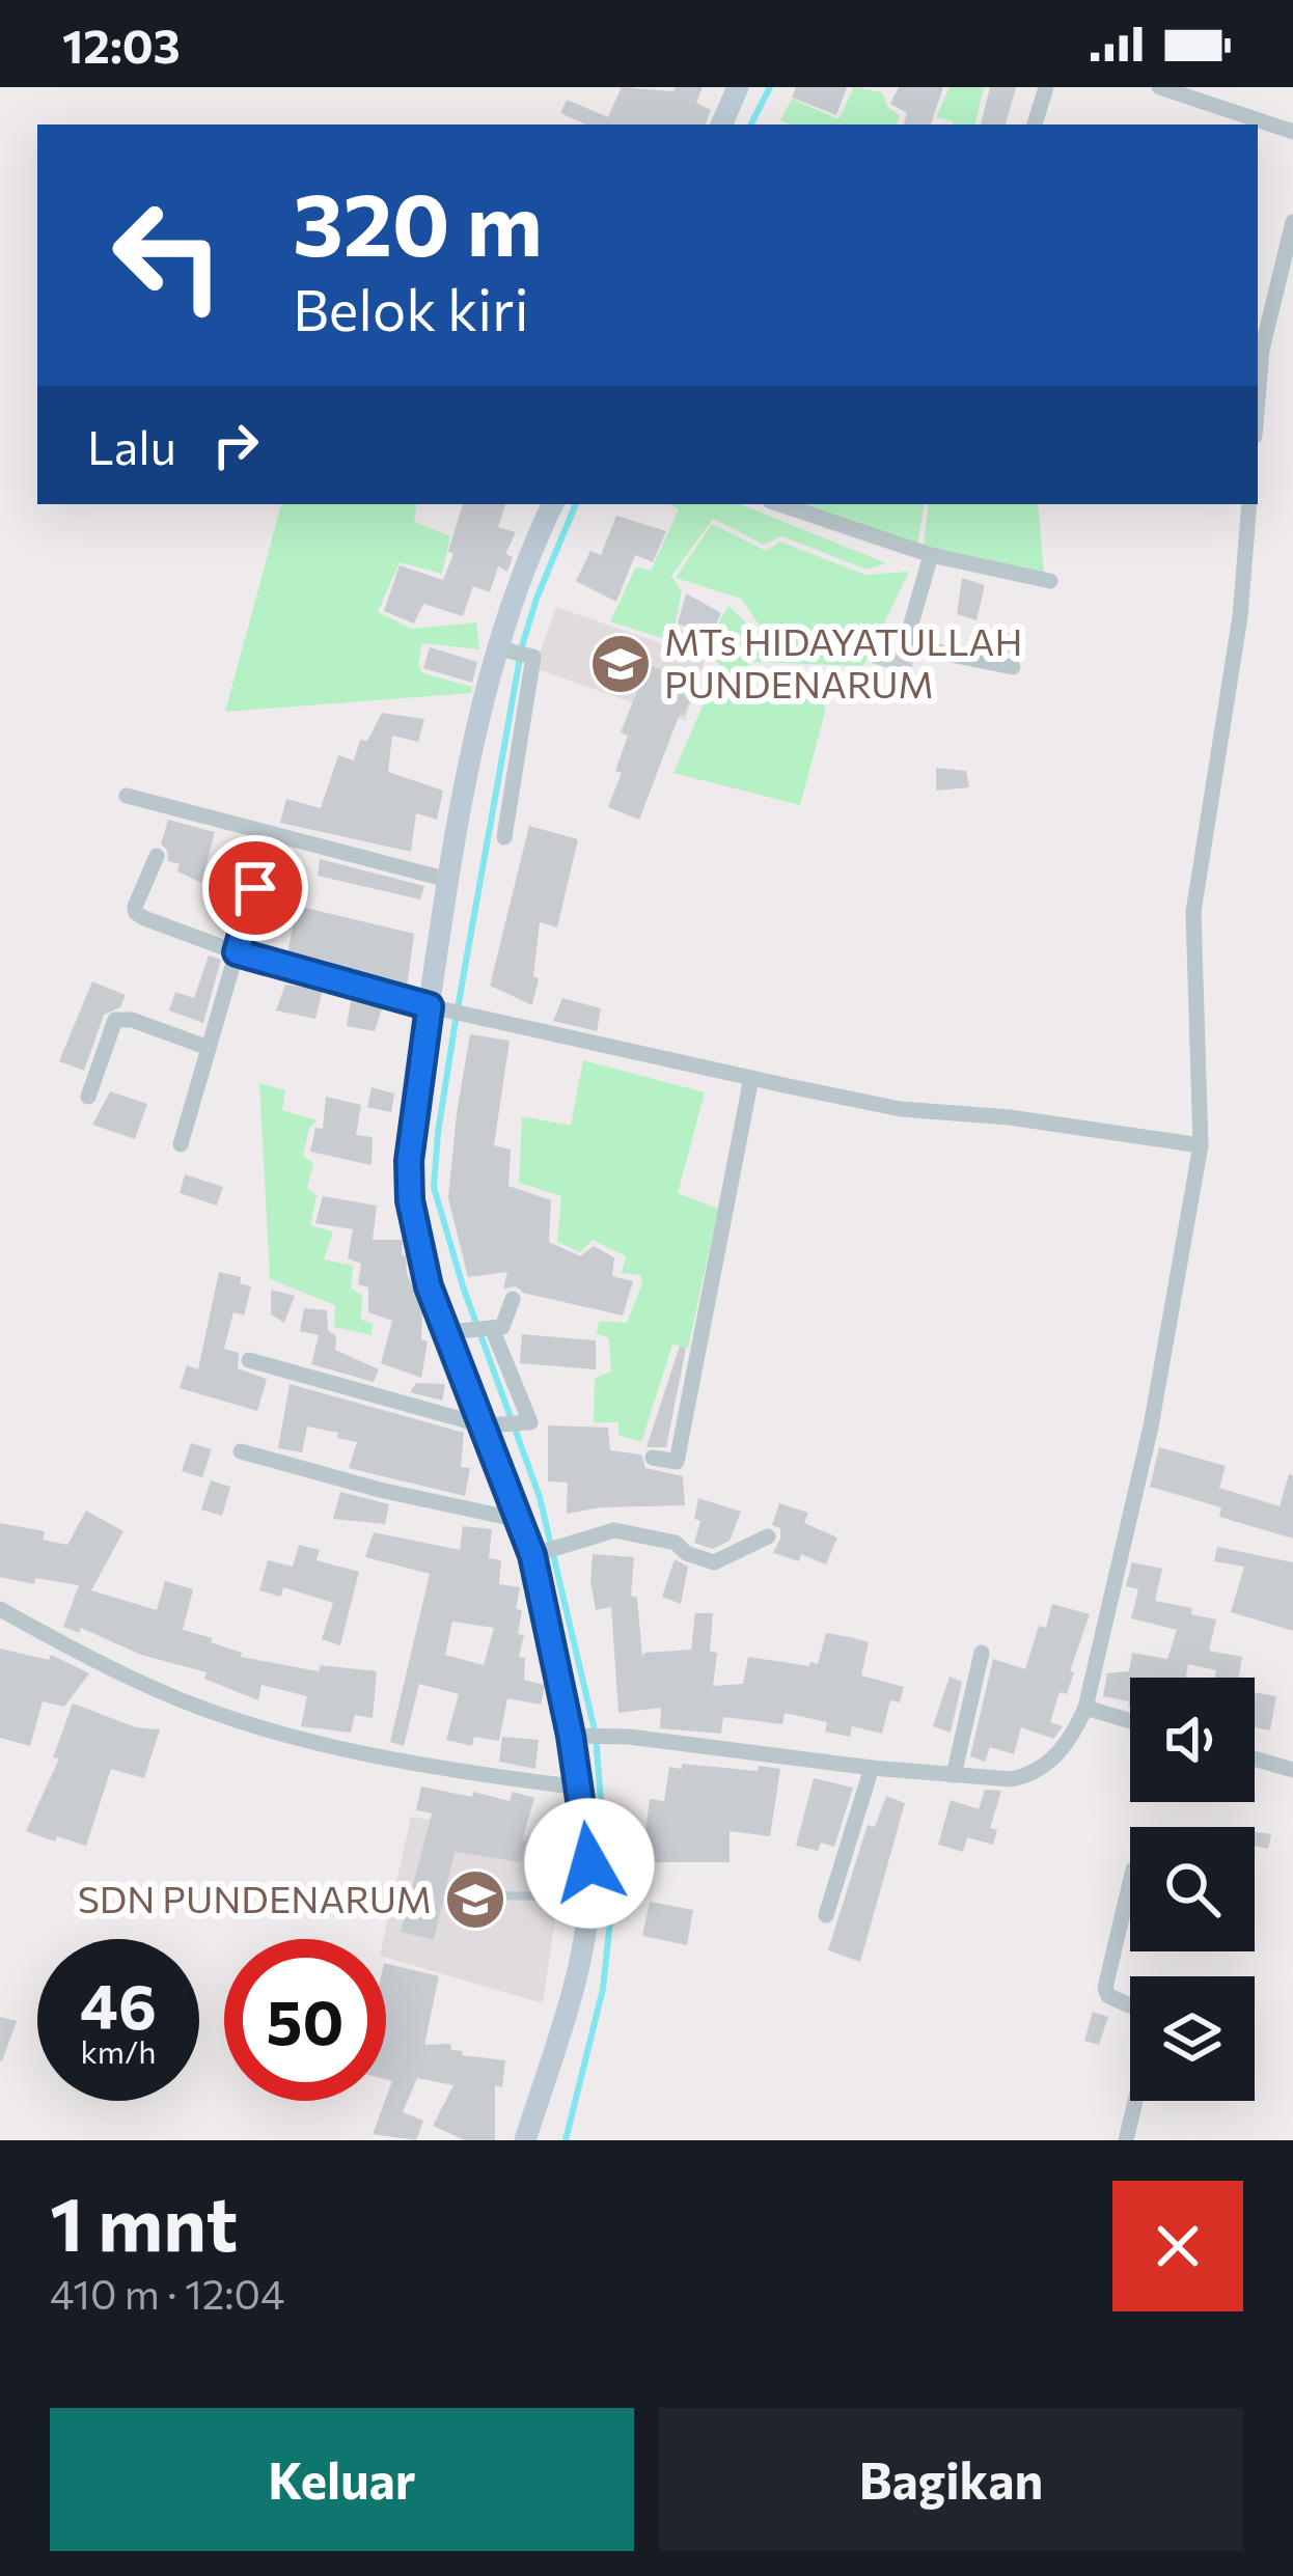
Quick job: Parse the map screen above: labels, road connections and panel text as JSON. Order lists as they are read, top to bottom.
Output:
{
  "places": {
    "school or university": ["MTs HIDAYATULLAH PUNDENARUM", "SDN PUNDENARUM"]
  },
  "page": {
    "status": "12:03",
    "turn": ["320 m", "Belok kiri"],
    "then": "Lalu",
    "speed": "46 km/h",
    "limit": "50",
    "heading": ["1 mnt", "410 m · 12:04"],
    "buttons": ["Keluar", "Bagikan"]
  }
}
